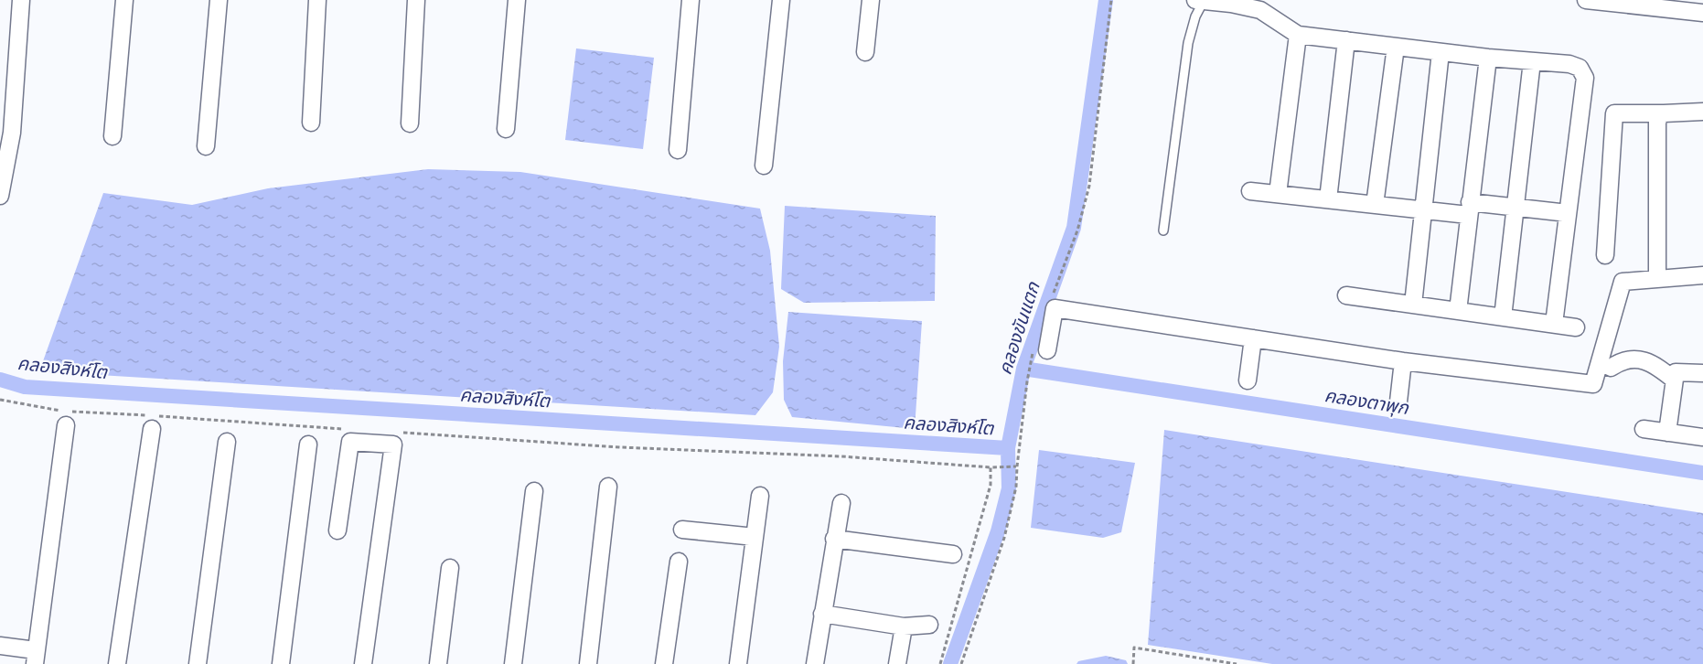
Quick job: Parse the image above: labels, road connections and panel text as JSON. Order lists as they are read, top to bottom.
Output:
{
  "water": ["คลองขันแตก", "คลองสิงห์โต", "คลองตาพุก"]
}
